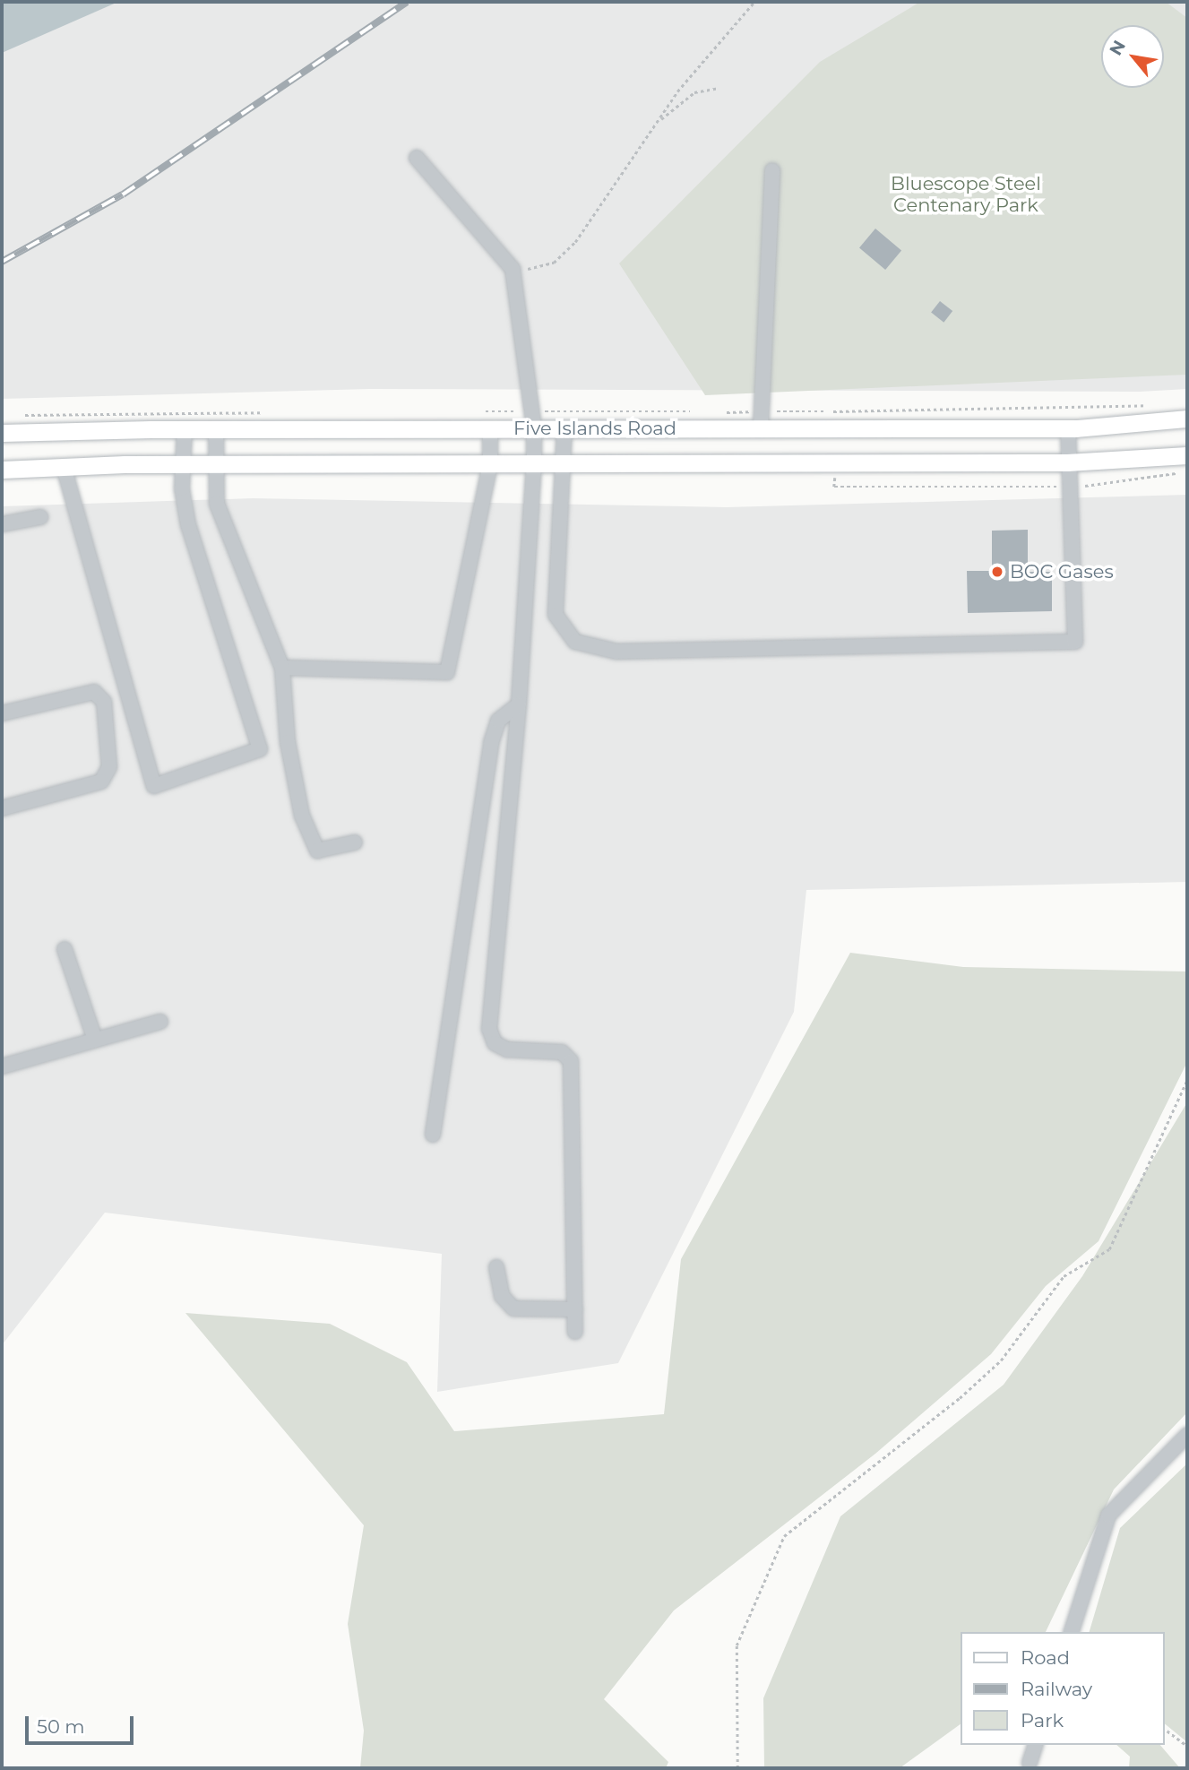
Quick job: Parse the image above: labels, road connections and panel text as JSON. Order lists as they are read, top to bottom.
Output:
{
  "streets": {
    "main road": ["Five Islands Road"]
  },
  "parks": ["Bluescope Steel Centenary Park"],
  "places": ["BOC Gases"],
  "legend": ["Road", "Railway", "Park"],
  "scale_bar": "50 m",
  "north": "top left"
}
